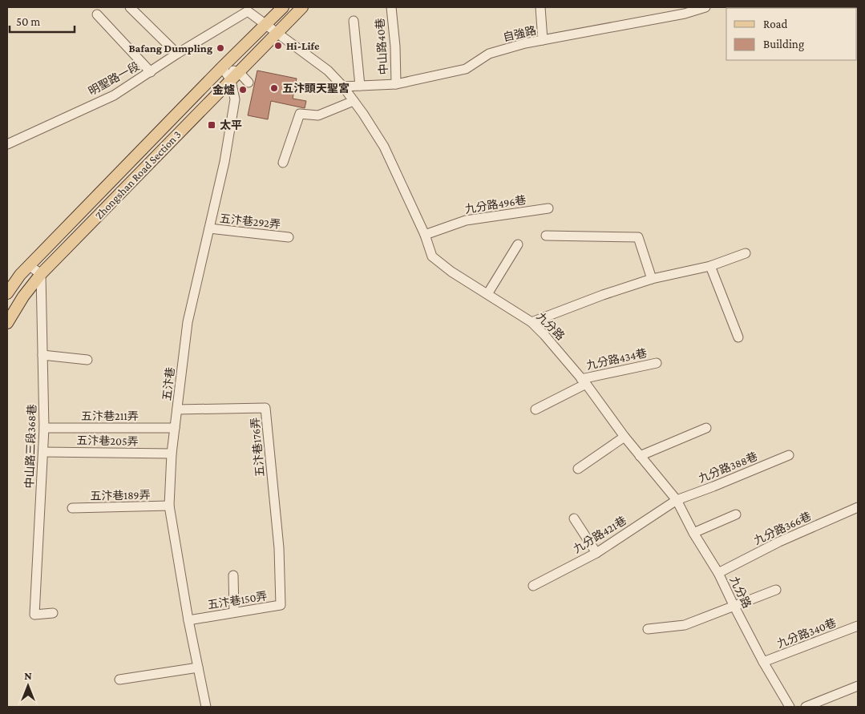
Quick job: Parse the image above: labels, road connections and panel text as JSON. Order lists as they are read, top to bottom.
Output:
{
  "streets": {
    "main road": ["Zhongshan Road Section 3"],
    "street": [
      "自強路",
      "中山路40巷",
      "明聖路一段",
      "九分路496巷",
      "五汴巷292弄",
      "九分路",
      "九分路434巷",
      "五汴巷",
      "五汴巷211弄",
      "五汴巷205弄",
      "中山路三段368巷",
      "五汴巷176弄",
      "九分路388巷",
      "五汴巷189弄",
      "九分路366巷",
      "九分路421巷",
      "五汴巷150弄",
      "九分路340巷"
    ]
  },
  "crossings": [
    ["自強路", "中山路40巷"],
    ["自強路", "九分路"],
    ["明聖路一段", "九分路"],
    ["Zhongshan Road Section 3", "九分路"],
    ["Zhongshan Road Section 3", "五汴巷"],
    ["Zhongshan Road Section 3", "中山路三段368巷"],
    ["九分路496巷", "九分路"],
    ["五汴巷292弄", "五汴巷"],
    ["九分路", "九分路434巷"],
    ["九分路", "九分路388巷"],
    ["九分路", "九分路366巷"],
    ["九分路", "九分路421巷"],
    ["九分路", "九分路340巷"],
    ["五汴巷", "五汴巷211弄"],
    ["五汴巷", "五汴巷205弄"],
    ["五汴巷", "五汴巷176弄"],
    ["五汴巷", "五汴巷189弄"],
    ["五汴巷", "五汴巷150弄"],
    ["五汴巷211弄", "中山路三段368巷"],
    ["五汴巷205弄", "中山路三段368巷"],
    ["五汴巷176弄", "五汴巷150弄"],
    ["九分路388巷", "九分路421巷"]
  ],
  "places": {
    "other": [
      "Hi-Life",
      "Bafang Dumpling",
      "五汴頭天聖宮",
      "金爐"
    ],
    "transit": ["太平"]
  },
  "legend": ["Road", "Building"],
  "scale_bar": "50 m",
  "north": "top"
}
